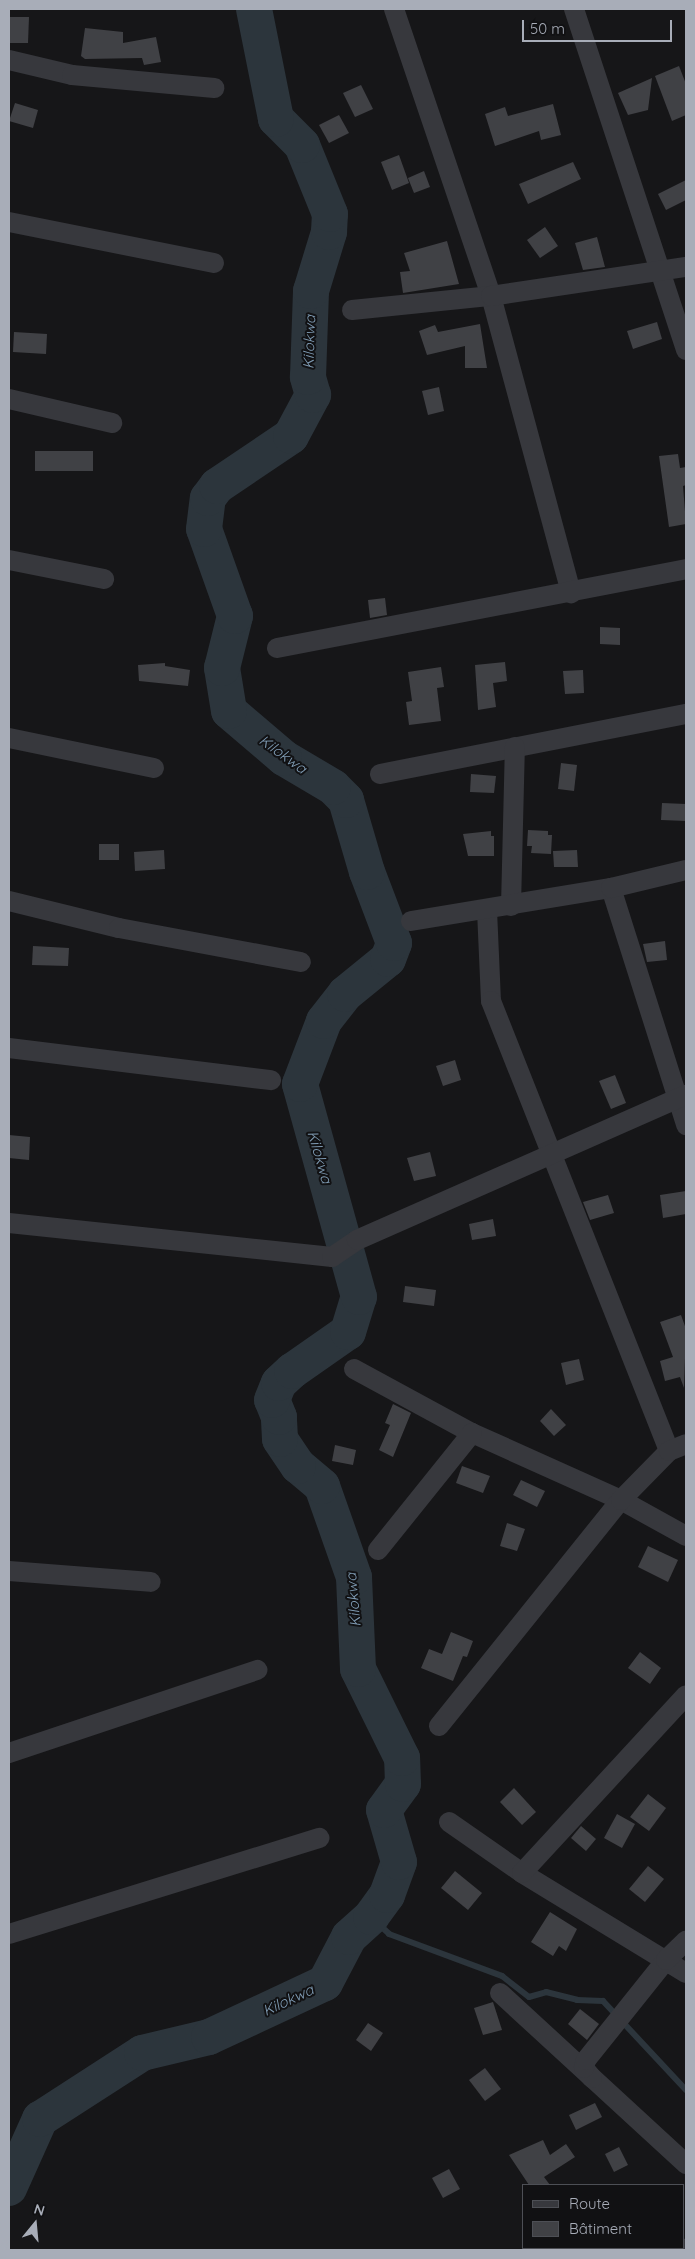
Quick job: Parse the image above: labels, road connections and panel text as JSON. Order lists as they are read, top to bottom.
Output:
{
  "water": ["Kilokwa"],
  "legend": ["Route", "Bâtiment"],
  "scale_bar": "50 m",
  "north": "top"
}
